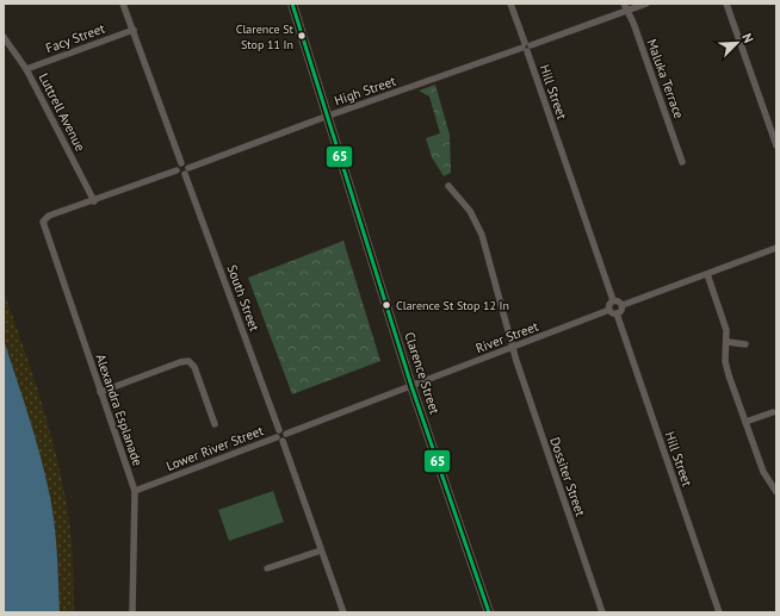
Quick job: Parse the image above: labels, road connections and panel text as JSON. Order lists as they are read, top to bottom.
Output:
{
  "streets": {
    "main road": ["Clarence Street"],
    "street": [
      "Facy Street",
      "Maluka Terrace",
      "High Street",
      "Hill Street",
      "Luttrell Avenue",
      "South Street",
      "River Street",
      "Alexandra Esplanade",
      "Lower River Street",
      "Dossiter Street"
    ]
  },
  "crossings": [
    ["Facy Street", "Luttrell Avenue"],
    ["Maluka Terrace", "High Street"],
    ["High Street", "Hill Street"],
    ["High Street", "South Street"],
    ["High Street", "Clarence Street"],
    ["Hill Street", "River Street"],
    ["Luttrell Avenue", "Alexandra Esplanade"],
    ["South Street", "Lower River Street"],
    ["River Street", "Clarence Street"],
    ["River Street", "Dossiter Street"],
    ["Alexandra Esplanade", "Lower River Street"]
  ],
  "places": ["Clarence St Stop 11 In", "Clarence St Stop 12 In"],
  "lines": ["transit line 65"],
  "north": "top right"
}
